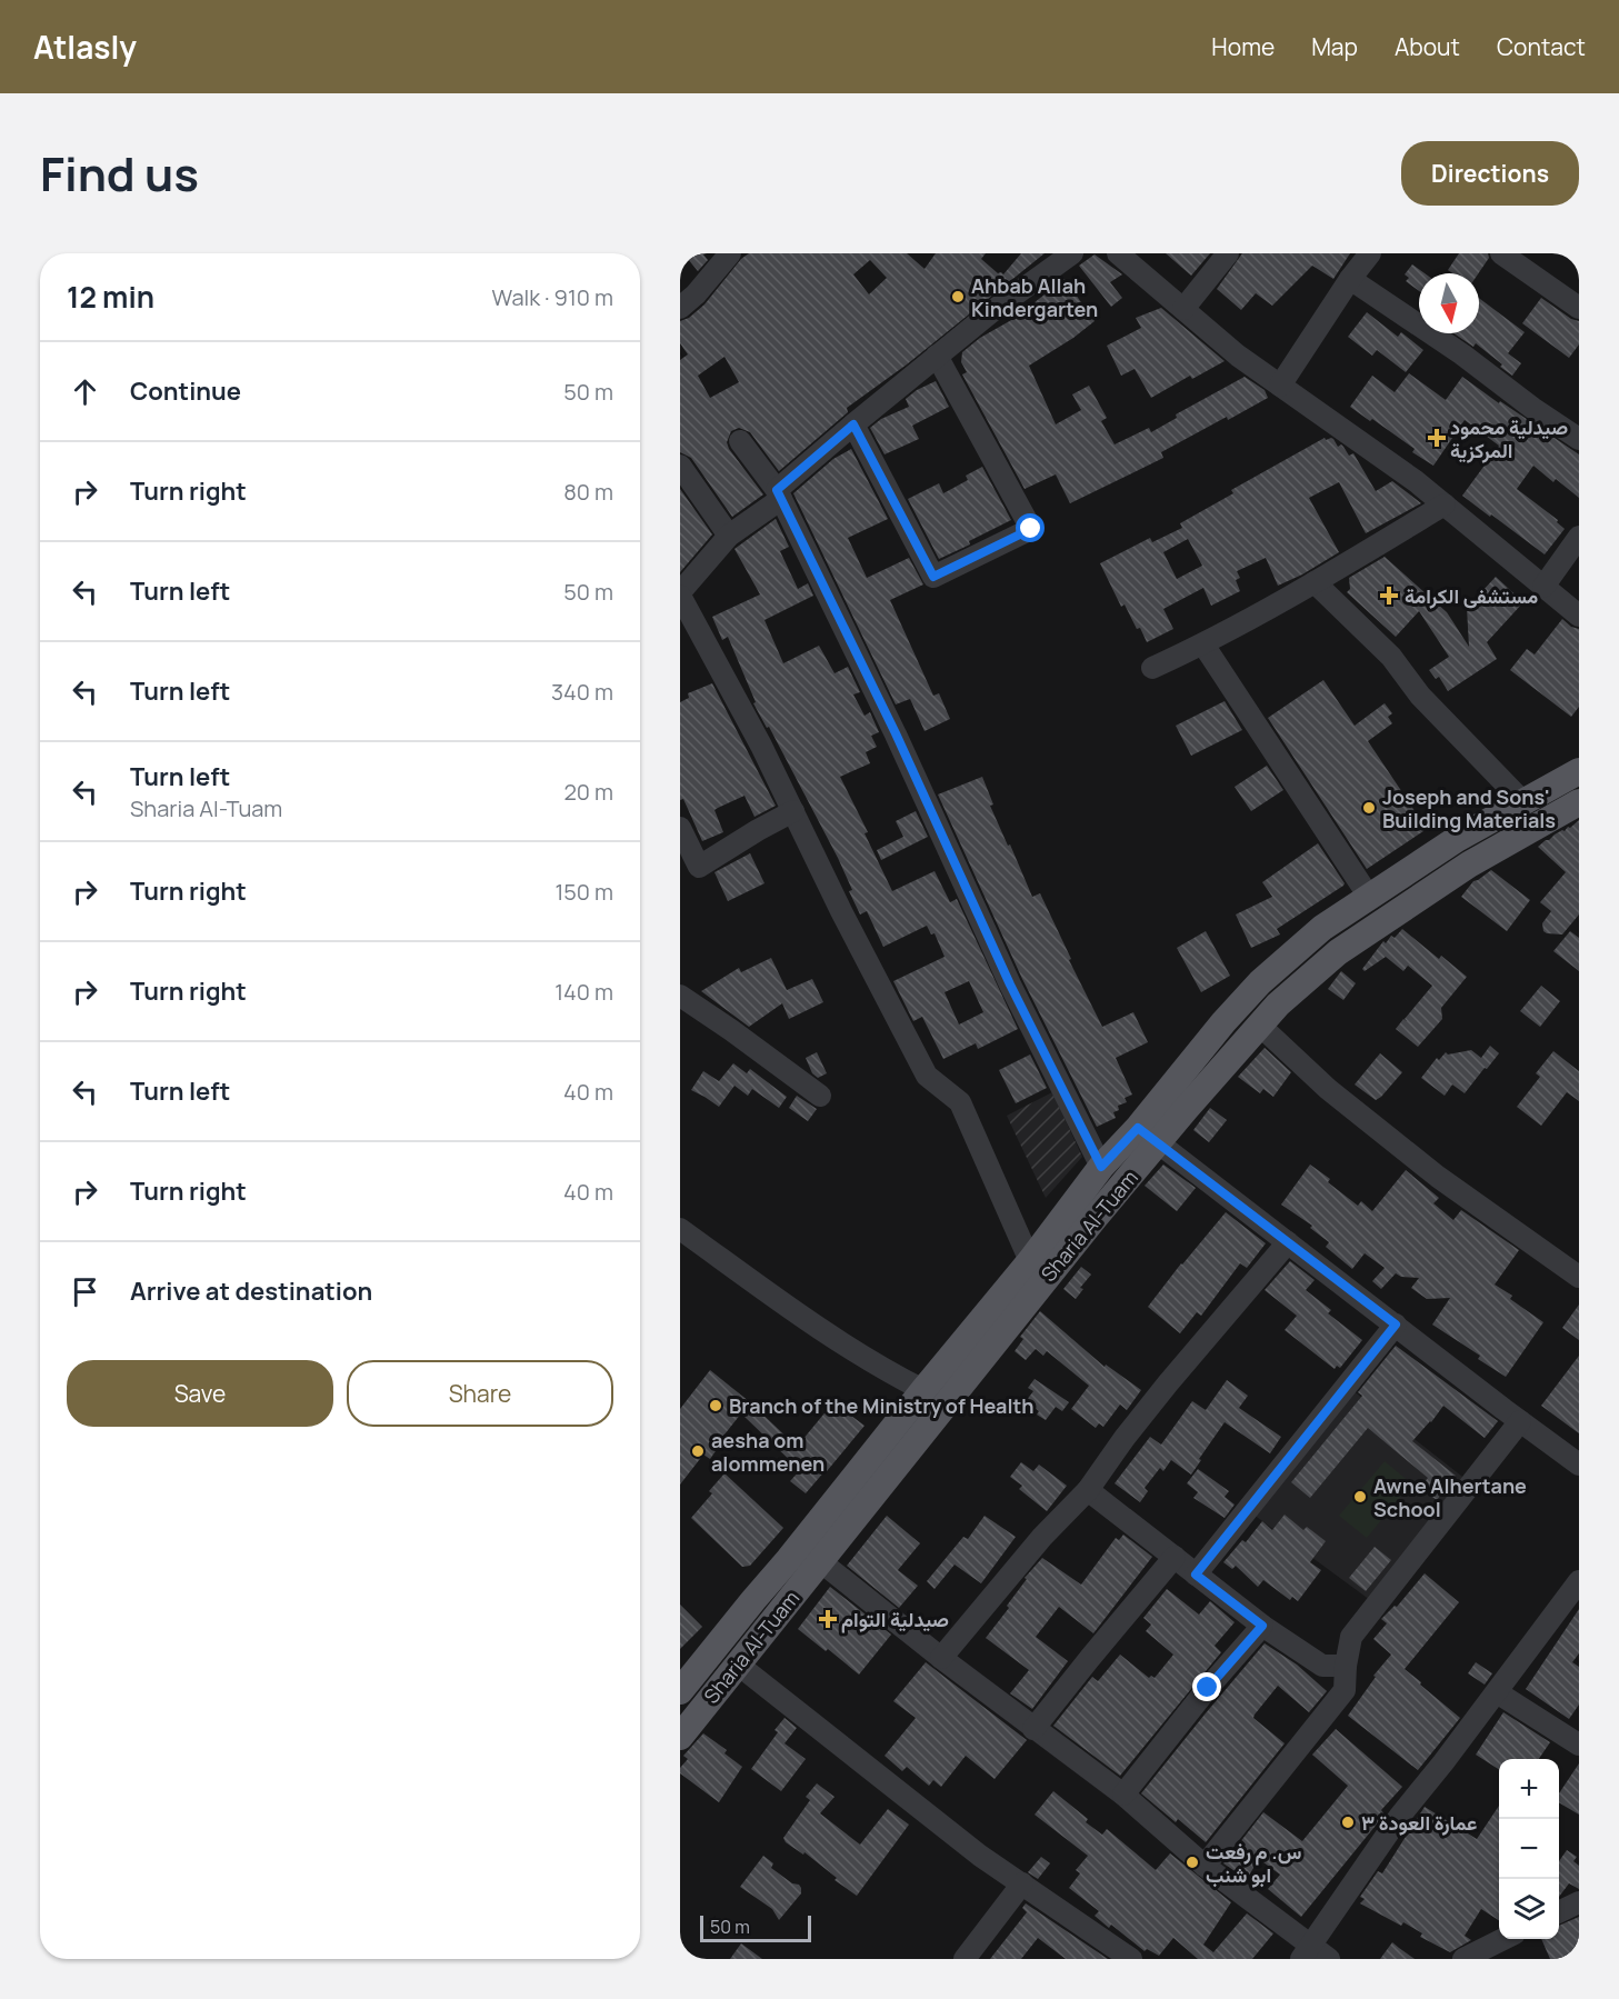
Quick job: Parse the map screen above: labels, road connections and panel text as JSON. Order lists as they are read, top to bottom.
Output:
{
  "streets": {
    "main road": ["Sharia Al-Tuam"]
  },
  "places": {
    "other": [
      "Ahbab Allah Kindergarten",
      "Joseph and Sons' Building Materials",
      "Branch of the Ministry of Health",
      "aesha om alommenen",
      "Awne Alhertane School",
      "عمارة العودة ٣",
      "س. م رفعت ابو شنب"
    ],
    "health": ["صيدلية محمود المركزية", "مستشفى الكرامة", "صيدلية التوام"]
  },
  "scale_bar": "50 m",
  "north": "bottom",
  "page": {
    "header": "Atlasly",
    "nav": [
      "Home",
      "Map",
      "About",
      "Contact"
    ],
    "title": "Find us",
    "buttons": [
      "Directions",
      ["Save", "Share"]
    ],
    "heading": ["12 min", "Walk · 910 m"],
    "list": [
      ["Continue", "50 m"],
      ["Turn right", "80 m"],
      ["Turn left", "50 m"],
      ["Turn left", "340 m"],
      ["Turn left", "Sharia Al-Tuam", "20 m"],
      ["Turn right", "150 m"],
      ["Turn right", "140 m"],
      ["Turn left", "40 m"],
      ["Turn right", "40 m"],
      "Arrive at destination"
    ],
    "map_buttons": ["+", "−"],
    "scale": "50 m"
  }
}
